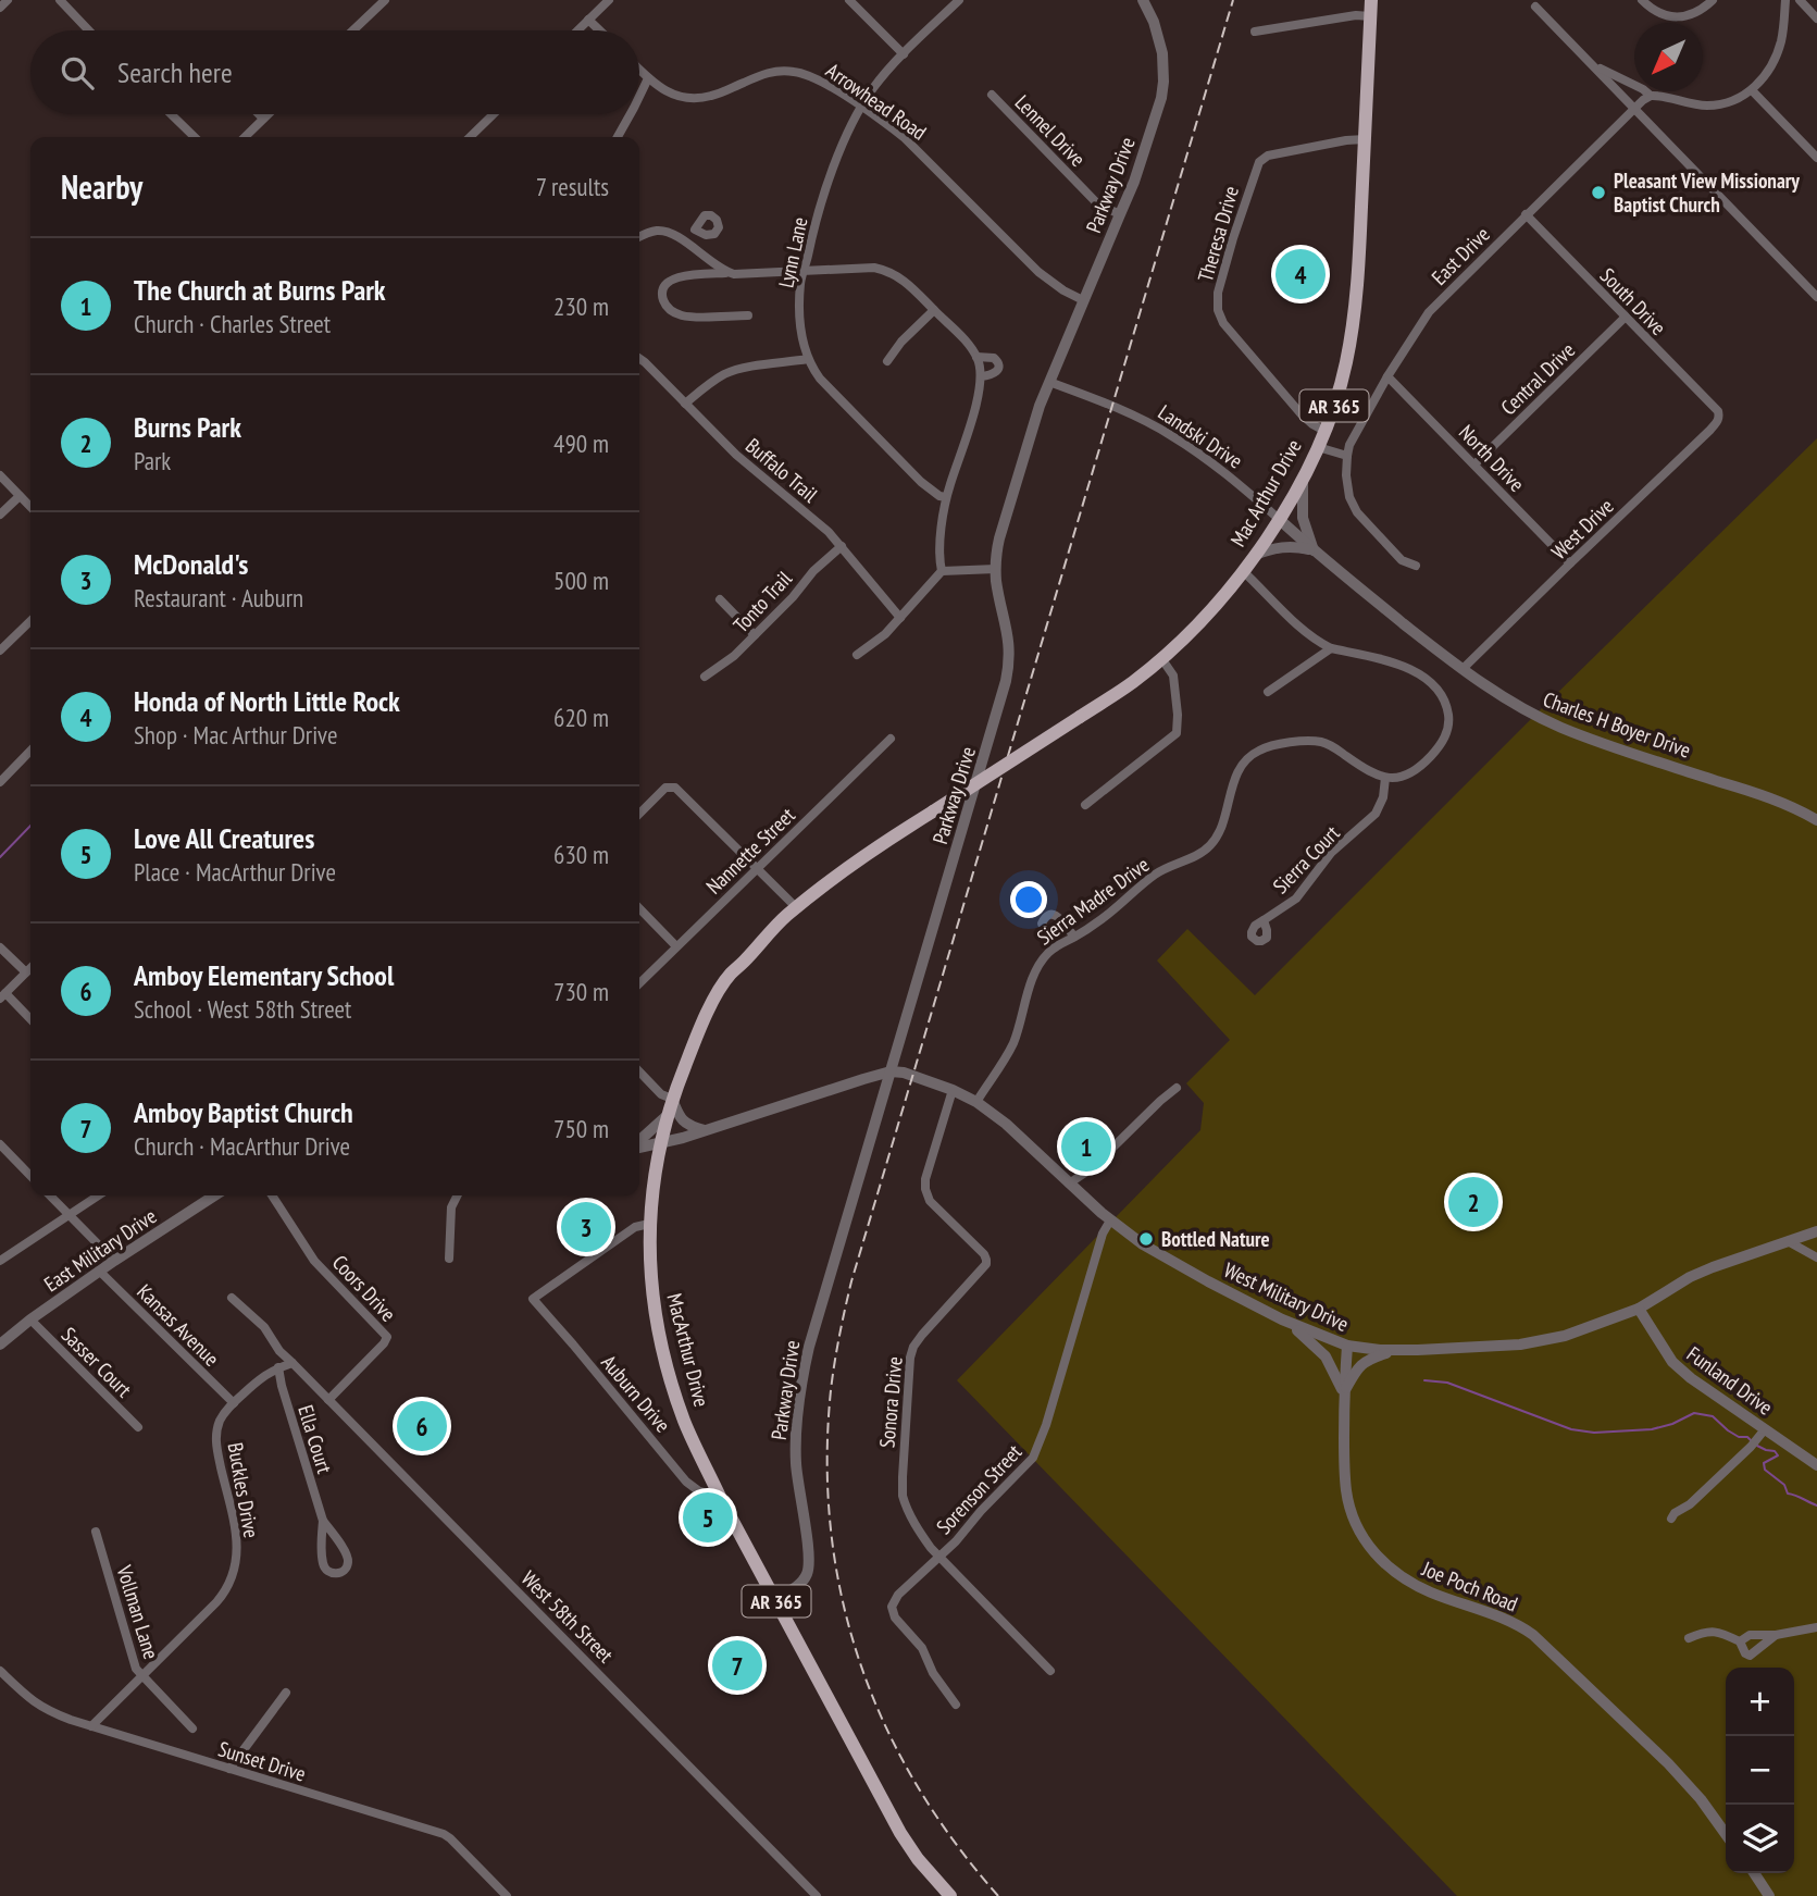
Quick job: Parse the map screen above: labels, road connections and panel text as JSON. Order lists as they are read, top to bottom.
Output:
{
  "streets": {
    "main road": ["AR 365", "Mac Arthur Drive", "MacArthur Drive"],
    "street": [
      "Arrowhead Road",
      "Lennel Drive",
      "Parkway Drive",
      "Theresa Drive",
      "Lynn Lane",
      "East Drive",
      "South Drive",
      "Central Drive",
      "Landski Drive",
      "North Drive",
      "Buffalo Trail",
      "West Drive",
      "Tonto Trail",
      "Charles H Boyer Drive",
      "Nannette Street",
      "Sierra Court",
      "Sierra Madre Drive",
      "East Military Drive",
      "Coors Drive",
      "West Military Drive",
      "Kansas Avenue",
      "Sasser Court",
      "Funland Drive",
      "Auburn Drive",
      "Sonora Drive",
      "Ella Court",
      "Sorenson Street",
      "Buckles Drive",
      "Joe Poch Road",
      "Vollman Lane",
      "West 58th Street",
      "Sunset Drive"
    ]
  },
  "crossings": [
    ["Arrowhead Road", "Parkway Drive"],
    ["Arrowhead Road", "Lynn Lane"],
    ["Lennel Drive", "Parkway Drive"],
    ["Parkway Drive", "Landski Drive"],
    ["Parkway Drive", "West Military Drive"],
    ["Parkway Drive", "MacArthur Drive"],
    ["Theresa Drive", "Mac Arthur Drive"],
    ["East Drive", "South Drive"],
    ["East Drive", "North Drive"],
    ["South Drive", "Central Drive"],
    ["South Drive", "West Drive"],
    ["Central Drive", "North Drive"],
    ["Landski Drive", "Mac Arthur Drive"],
    ["Landski Drive", "Charles H Boyer Drive"],
    ["North Drive", "West Drive"],
    ["Buffalo Trail", "Tonto Trail"],
    ["Mac Arthur Drive", "Charles H Boyer Drive"],
    ["Mac Arthur Drive", "MacArthur Drive"],
    ["West Drive", "Charles H Boyer Drive"],
    ["Sierra Court", "Sierra Madre Drive"],
    ["Sierra Madre Drive", "West Military Drive"],
    ["East Military Drive", "Kansas Avenue"],
    ["East Military Drive", "Sasser Court"],
    ["Coors Drive", "West 58th Street"],
    ["West Military Drive", "MacArthur Drive"],
    ["West Military Drive", "Funland Drive"],
    ["West Military Drive", "Sonora Drive"],
    ["West Military Drive", "Sorenson Street"],
    ["West Military Drive", "Joe Poch Road"],
    ["Kansas Avenue", "Buckles Drive"],
    ["MacArthur Drive", "Auburn Drive"],
    ["Sonora Drive", "Sorenson Street"],
    ["Ella Court", "Buckles Drive"],
    ["Buckles Drive", "Vollman Lane"],
    ["Buckles Drive", "Sunset Drive"]
  ],
  "places": ["Pleasant View Missionary Baptist Church", "Bottled Nature"],
  "north": "bottom left",
  "page": {
    "search": "Search here",
    "heading": ["Nearby", "7 results"],
    "list": [
      {
        "mark": "1",
        "name": "The Church at Burns Park",
        "note": "Church · Charles Street",
        "value": "230 m"
      },
      {
        "mark": "2",
        "name": "Burns Park",
        "note": "Park",
        "value": "490 m"
      },
      {
        "mark": "3",
        "name": "McDonald's",
        "note": "Restaurant · Auburn",
        "value": "500 m"
      },
      {
        "mark": "4",
        "name": "Honda of North Little Rock",
        "note": "Shop · Mac Arthur Drive",
        "value": "620 m"
      },
      {
        "mark": "5",
        "name": "Love All Creatures",
        "note": "Place · MacArthur Drive",
        "value": "630 m"
      },
      {
        "mark": "6",
        "name": "Amboy Elementary School",
        "note": "School · West 58th Street",
        "value": "730 m"
      },
      {
        "mark": "7",
        "name": "Amboy Baptist Church",
        "note": "Church · MacArthur Drive",
        "value": "750 m"
      }
    ],
    "pins": [
      "4",
      "1",
      "2",
      "3",
      "6",
      "5",
      "7"
    ],
    "map_buttons": ["+", "−"]
  }
}
